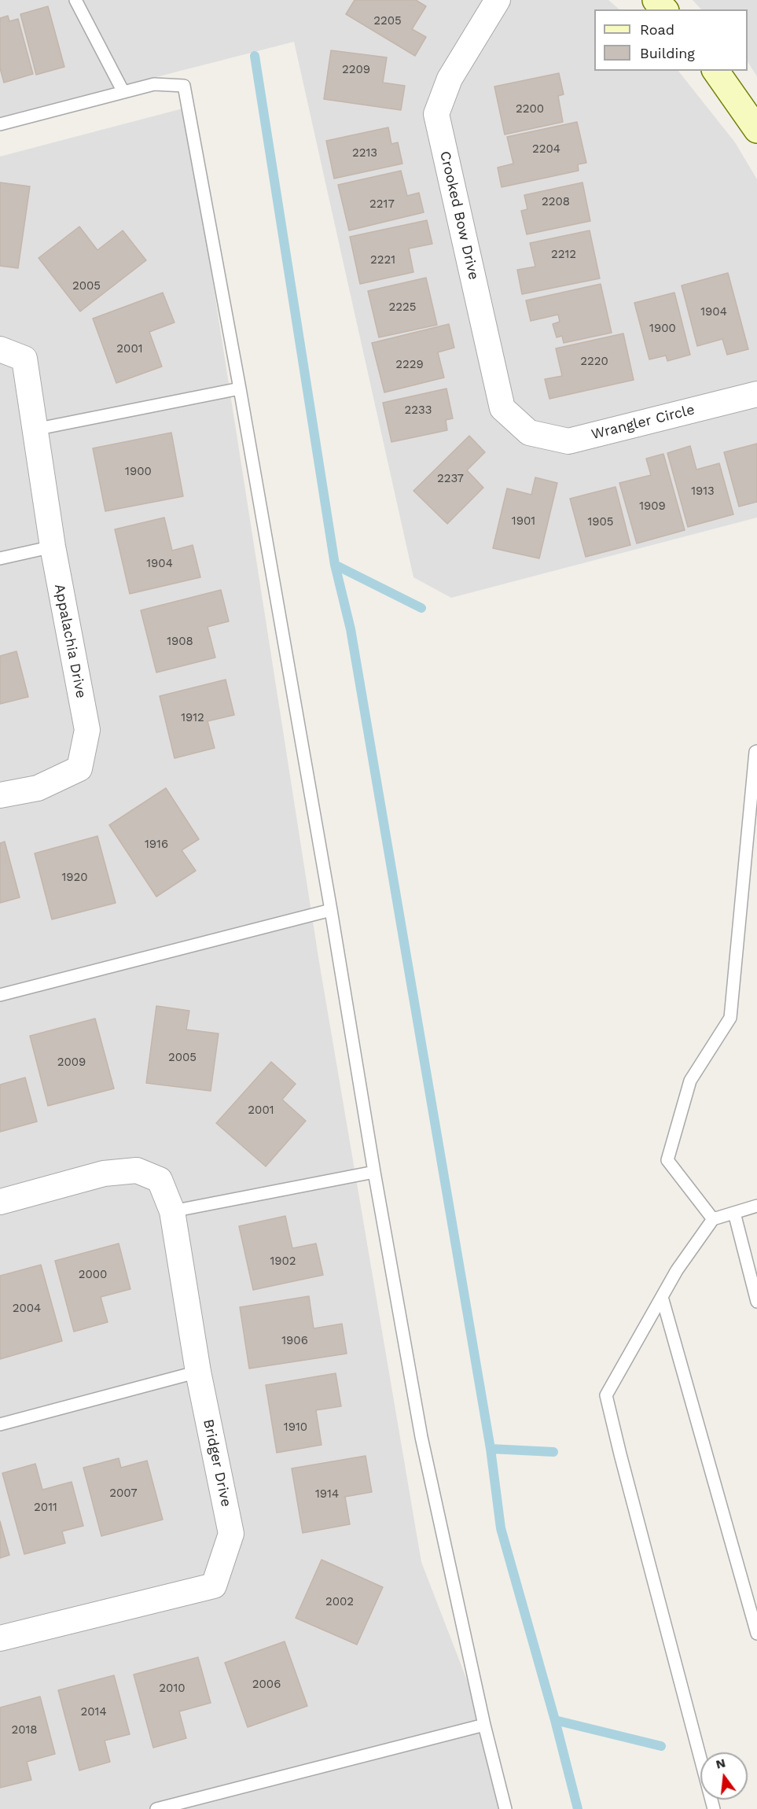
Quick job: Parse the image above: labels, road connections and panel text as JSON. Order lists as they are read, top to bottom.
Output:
{
  "streets": {
    "street": [
      "Crooked Bow Drive",
      "Wrangler Circle",
      "Appalachia Drive",
      "Bridger Drive"
    ]
  },
  "crossings": [
    ["Crooked Bow Drive", "Wrangler Circle"]
  ],
  "house_numbers": [
    "2205",
    "2209",
    "2200",
    "2204",
    "2213",
    "2208",
    "2217",
    "2212",
    "2221",
    "2005",
    "2225",
    "1904",
    "1900",
    "2001",
    "2220",
    "2229",
    "2233",
    "1900",
    "2237",
    "1913",
    "1909",
    "1901",
    "1905",
    "1904",
    "1908",
    "1912",
    "1916",
    "1920",
    "2005",
    "2009",
    "2001",
    "1902",
    "2000",
    "2004",
    "1906",
    "1910",
    "2007",
    "1914",
    "2011",
    "2002",
    "2006",
    "2010",
    "2014",
    "2018"
  ],
  "legend": ["Road", "Building"],
  "north": "top"
}
